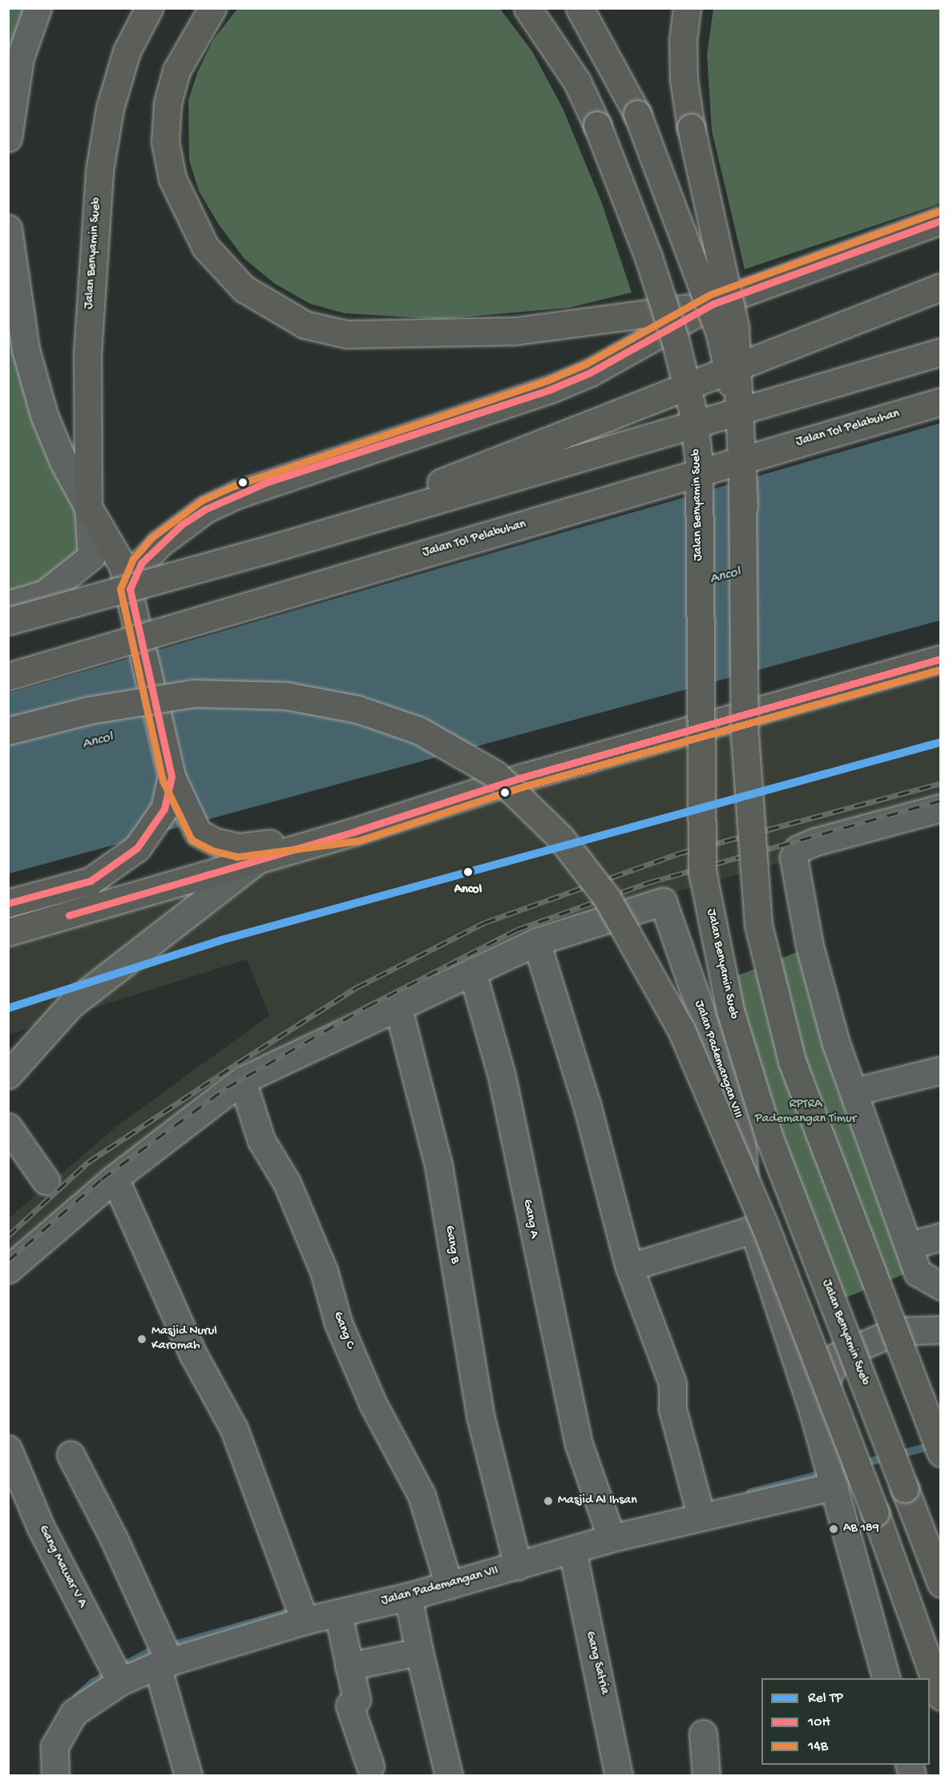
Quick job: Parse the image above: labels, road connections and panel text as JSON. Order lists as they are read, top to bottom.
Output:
{
  "streets": {
    "main road": ["Jalan Benyamin Sueb", "Jalan Tol Pelabuhan"],
    "street": [
      "Jalan Pademangan VIII",
      "Gang A",
      "Gang B",
      "Gang C",
      "Gang Mawar V A",
      "Jalan Pademangan VII",
      "Gang Satria"
    ]
  },
  "crossings": [
    ["Jalan Pademangan VIII", "Jalan Pademangan VII"],
    ["Gang A", "Jalan Pademangan VII"],
    ["Gang B", "Jalan Pademangan VII"],
    ["Gang C", "Jalan Pademangan VII"],
    ["Gang Mawar V A", "Jalan Pademangan VII"],
    ["Jalan Pademangan VII", "Gang Satria"]
  ],
  "water": ["Ancol"],
  "parks": ["RPTRA Pademangan Timur"],
  "places": [
    "Ancol",
    "Masjid Nurul Karomah",
    "Masjid Al Ihsan",
    "AB 189"
  ],
  "lines": ["transit line 14B", "transit line 10H", "rail line TP"],
  "legend": ["Rel TP", "10H", "14B"]
}
